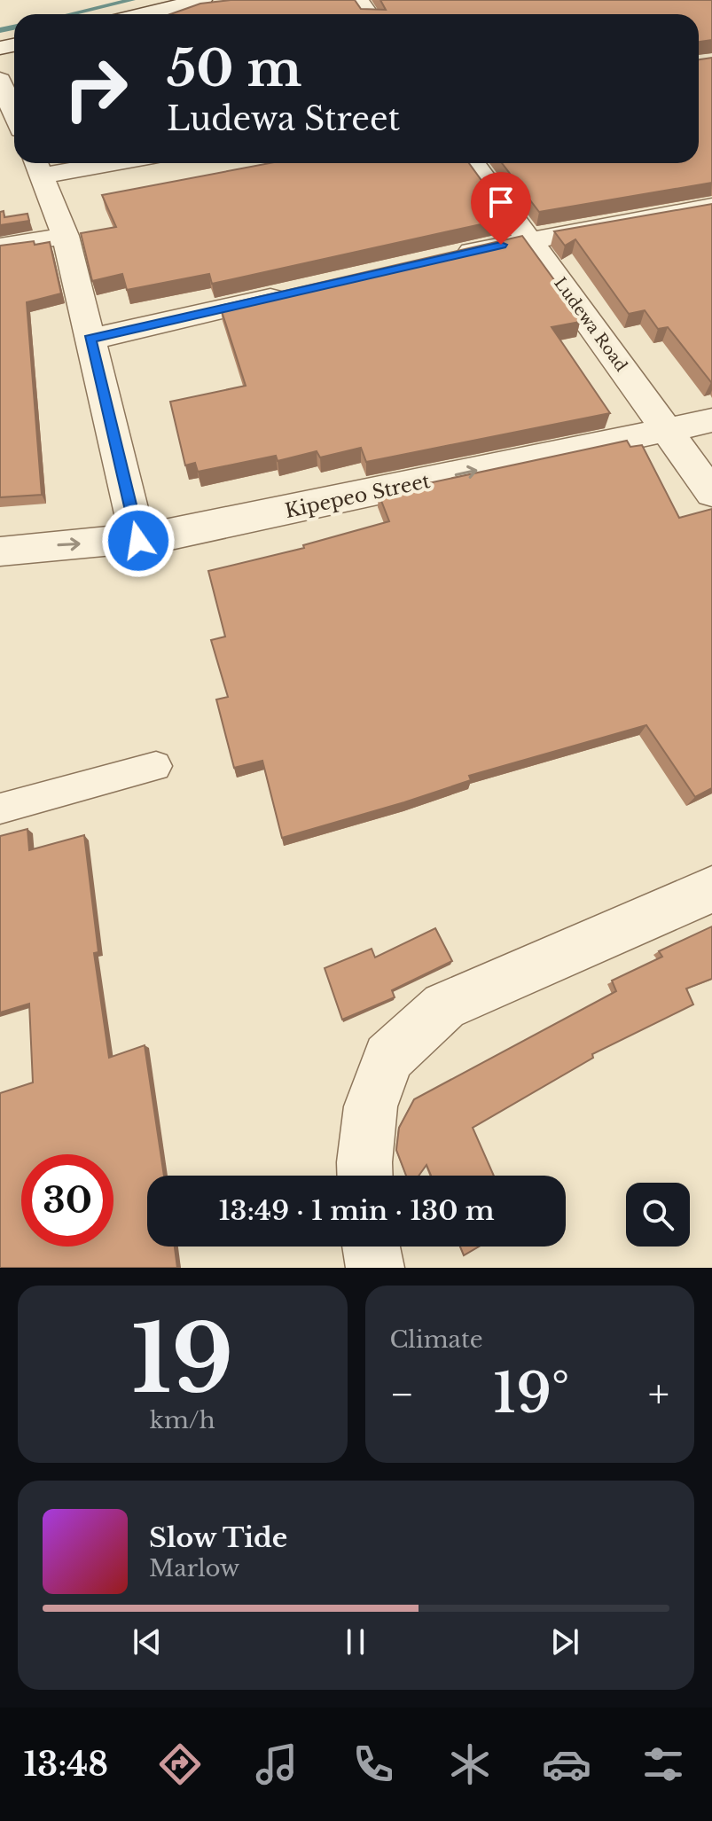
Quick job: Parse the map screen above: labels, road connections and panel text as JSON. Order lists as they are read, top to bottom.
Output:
{
  "streets": {
    "street": ["Ludewa Road", "Kipepeo Street"]
  },
  "crossings": [
    ["Ludewa Road", "Kipepeo Street"]
  ],
  "page": {
    "turn": ["50 m", "Ludewa Street"],
    "limit": "30",
    "trip": "13:49 · 1 min · 130 m",
    "tile": [
      ["19", "km/h"],
      "Climate"
    ],
    "heat": ["−", "19°", "+"],
    "song": ["Slow Tide", "Marlow"],
    "tabs": "13:48"
  }
}
